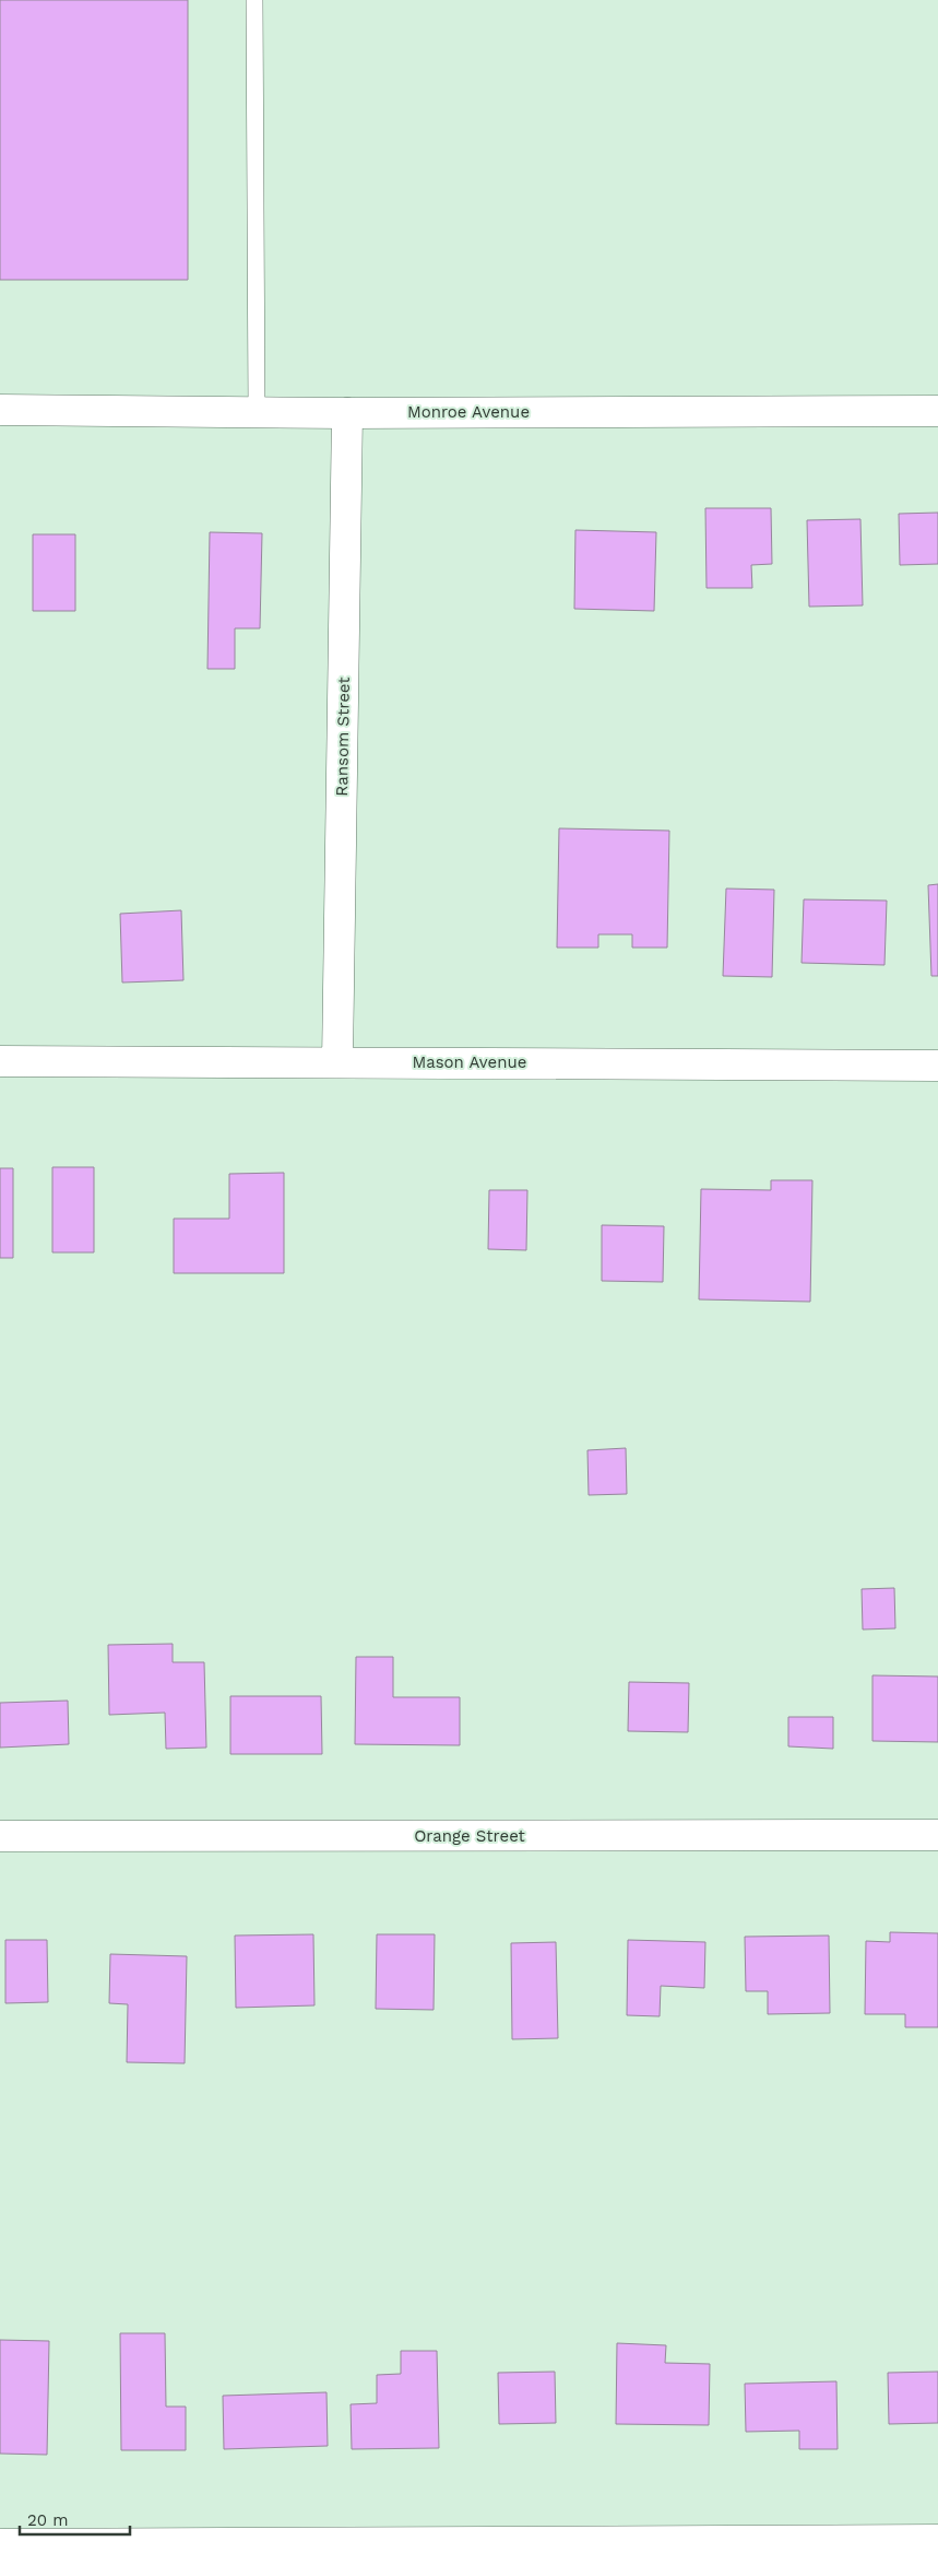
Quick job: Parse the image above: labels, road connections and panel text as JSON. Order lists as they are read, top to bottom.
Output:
{
  "streets": {
    "street": [
      "Monroe Avenue",
      "Ransom Street",
      "Mason Avenue",
      "Orange Street"
    ]
  },
  "crossings": [
    ["Monroe Avenue", "Ransom Street"],
    ["Ransom Street", "Mason Avenue"]
  ],
  "scale_bar": "20 m"
}
